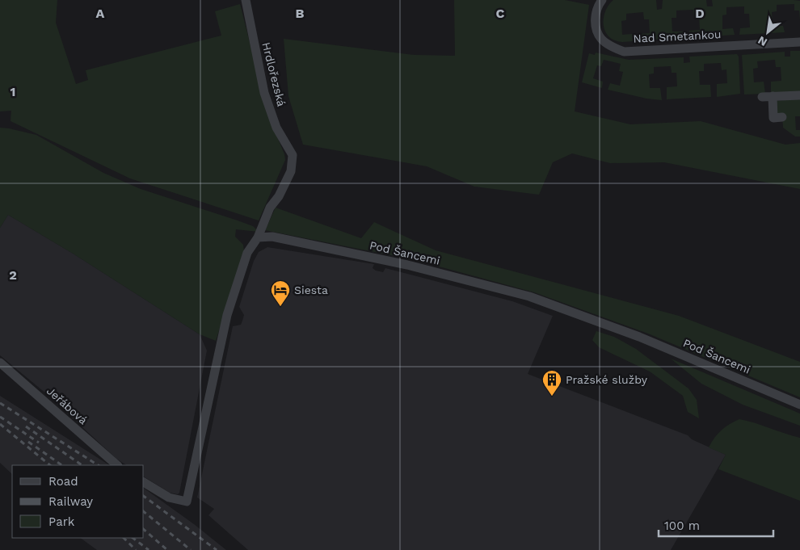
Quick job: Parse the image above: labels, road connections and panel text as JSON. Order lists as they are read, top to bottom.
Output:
{
  "streets": {
    "street": [
      "Nad Smetankou",
      "Hrdlořezská",
      "Pod Šancemi",
      "Jeřábová"
    ]
  },
  "crossings": [
    ["Hrdlořezská", "Pod Šancemi"]
  ],
  "places": {
    "hotel": ["Siesta"],
    "building": ["Pražské služby"]
  },
  "legend": ["Road", "Railway", "Park"],
  "scale_bar": "100 m",
  "north": "bottom left",
  "grid": {
    "columns": [
      "A",
      "B",
      "C",
      "D"
    ],
    "rows": ["1", "2"]
  }
}
